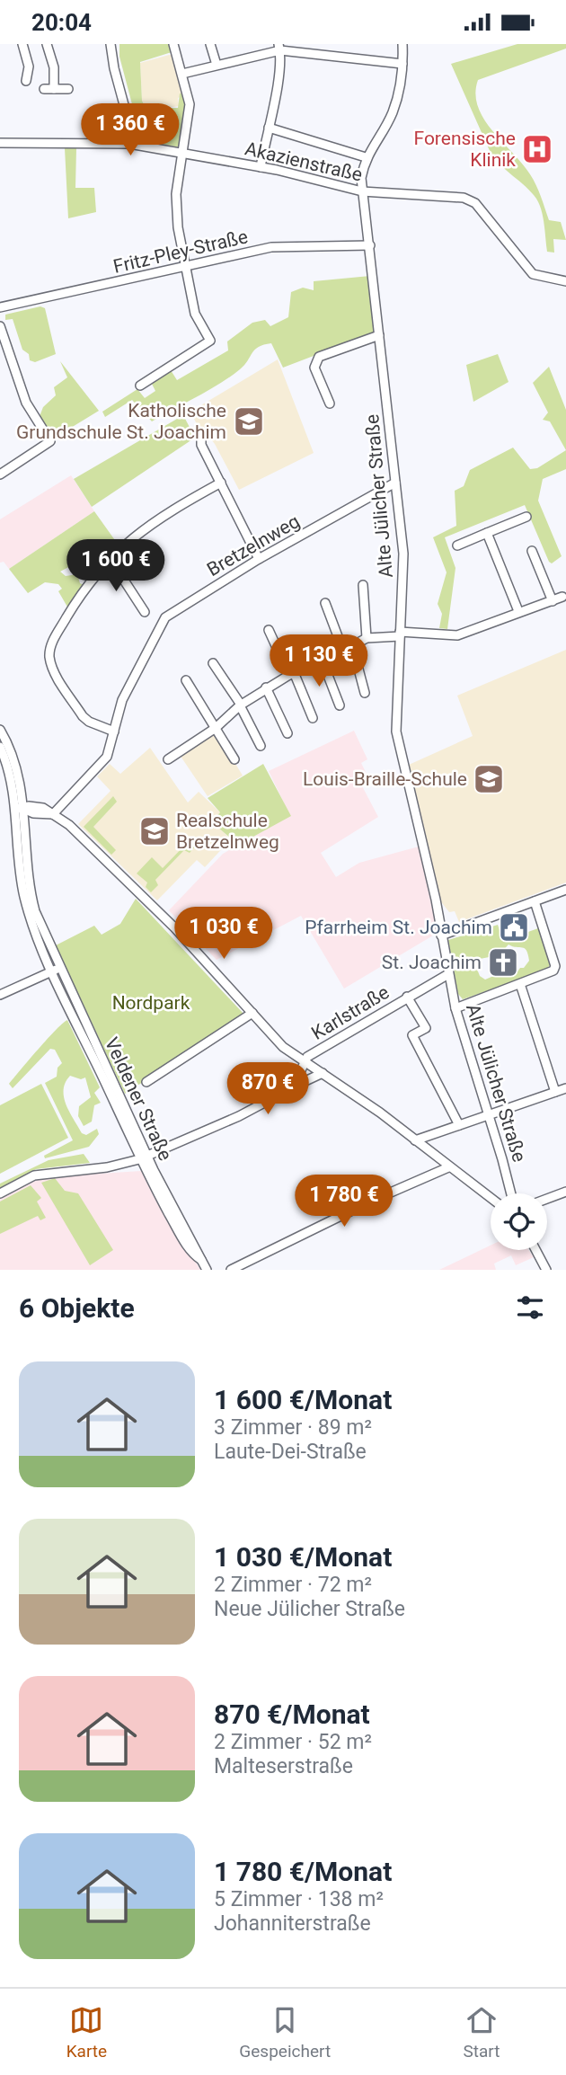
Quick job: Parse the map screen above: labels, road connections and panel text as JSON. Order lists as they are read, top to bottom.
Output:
{
  "streets": {
    "street": [
      "Akazienstraße",
      "Fritz-Pley-Straße",
      "Alte Jülicher Straße",
      "Bretzelnweg",
      "Karlstraße",
      "Veldener Straße"
    ]
  },
  "crossings": [
    ["Akazienstraße", "Alte Jülicher Straße"],
    ["Fritz-Pley-Straße", "Alte Jülicher Straße"],
    ["Alte Jülicher Straße", "Bretzelnweg"],
    ["Alte Jülicher Straße", "Karlstraße"]
  ],
  "parks": ["Nordpark"],
  "places": {
    "hospital": ["Forensische Klinik"],
    "school or university": ["Katholische Grundschule St. Joachim", "Louis-Braille-Schule", "Realschule Bretzelnweg"],
    "public building": ["Pfarrheim St. Joachim"],
    "church": ["St. Joachim"]
  },
  "page": {
    "status": "20:04",
    "price": [
      "1 360 €",
      "1 600 €",
      "1 130 €",
      "1 030 €",
      "870 €",
      "1 780 €"
    ],
    "heading": "6 Objekte",
    "list": [
      {
        "name": "1 600 €/Monat",
        "note": "3 Zimmer · 89 m² · Laute-Dei-Straße"
      },
      {
        "name": "1 030 €/Monat",
        "note": "2 Zimmer · 72 m² · Neue Jülicher Straße"
      },
      {
        "name": "870 €/Monat",
        "note": "2 Zimmer · 52 m² · Malteserstraße"
      },
      {
        "name": "1 780 €/Monat",
        "note": "5 Zimmer · 138 m² · Johanniterstraße"
      }
    ],
    "tabs": ["Karte", "Gespeichert", "Start"]
  }
}
